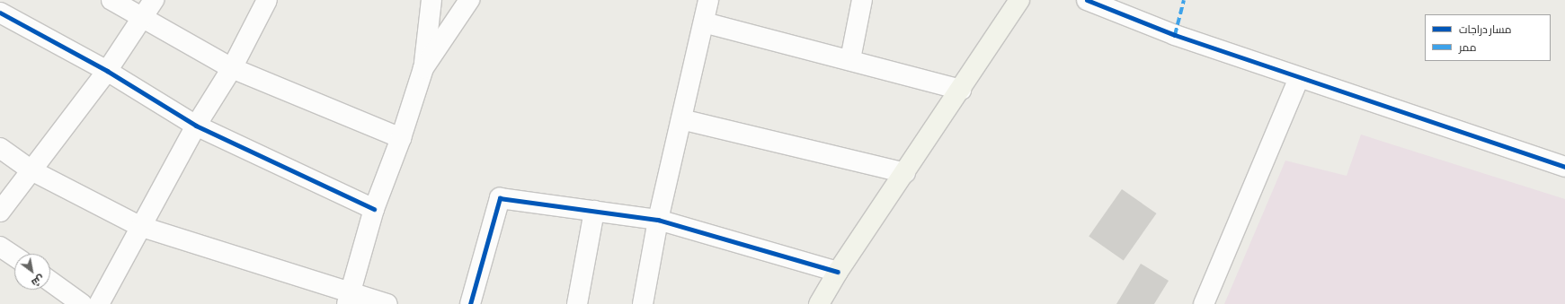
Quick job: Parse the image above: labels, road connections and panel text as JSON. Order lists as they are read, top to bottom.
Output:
{
  "legend": ["مسار دراجات", "ممر"],
  "north": "bottom right"
}
